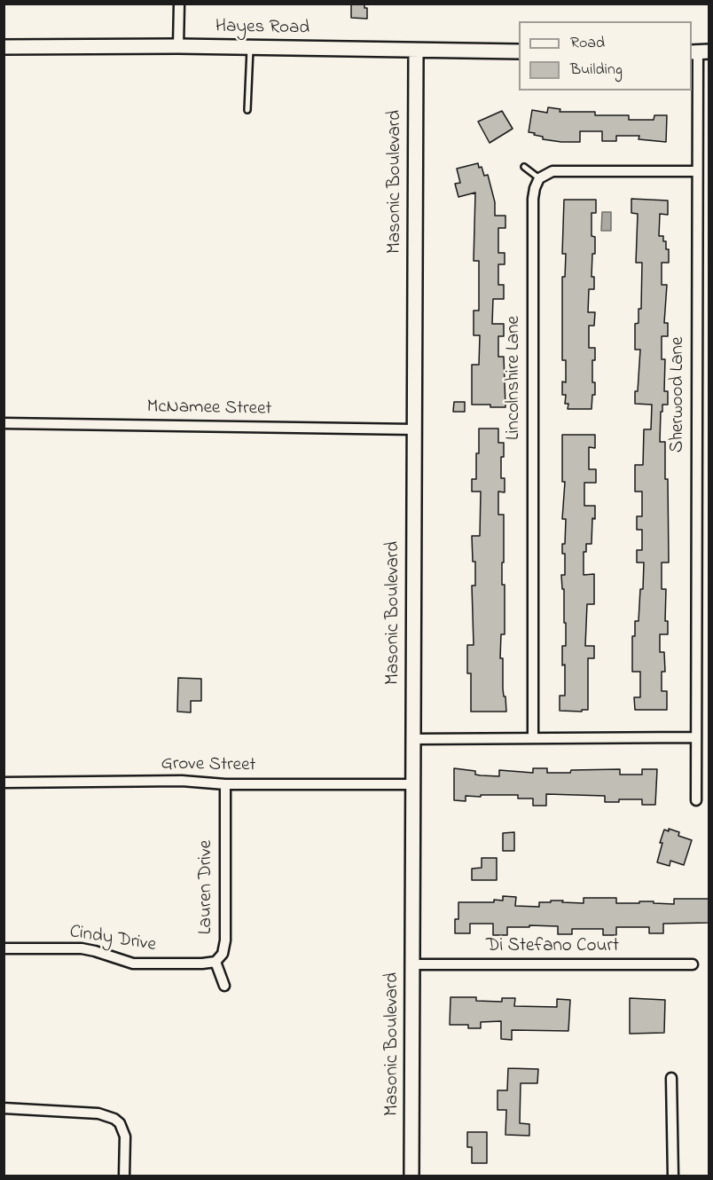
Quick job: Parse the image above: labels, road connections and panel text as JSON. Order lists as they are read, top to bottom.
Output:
{
  "streets": {
    "street": [
      "Hayes Road",
      "Masonic Boulevard",
      "Lincolnshire Lane",
      "Sherwood Lane",
      "McNamee Street",
      "Grove Street",
      "Lauren Drive",
      "Cindy Drive",
      "Di Stefano Court"
    ]
  },
  "crossings": [
    ["Hayes Road", "Masonic Boulevard"],
    ["Masonic Boulevard", "McNamee Street"],
    ["Masonic Boulevard", "Grove Street"],
    ["Masonic Boulevard", "Di Stefano Court"],
    ["Grove Street", "Lauren Drive"],
    ["Lauren Drive", "Cindy Drive"]
  ],
  "legend": ["Road", "Building"]
}
